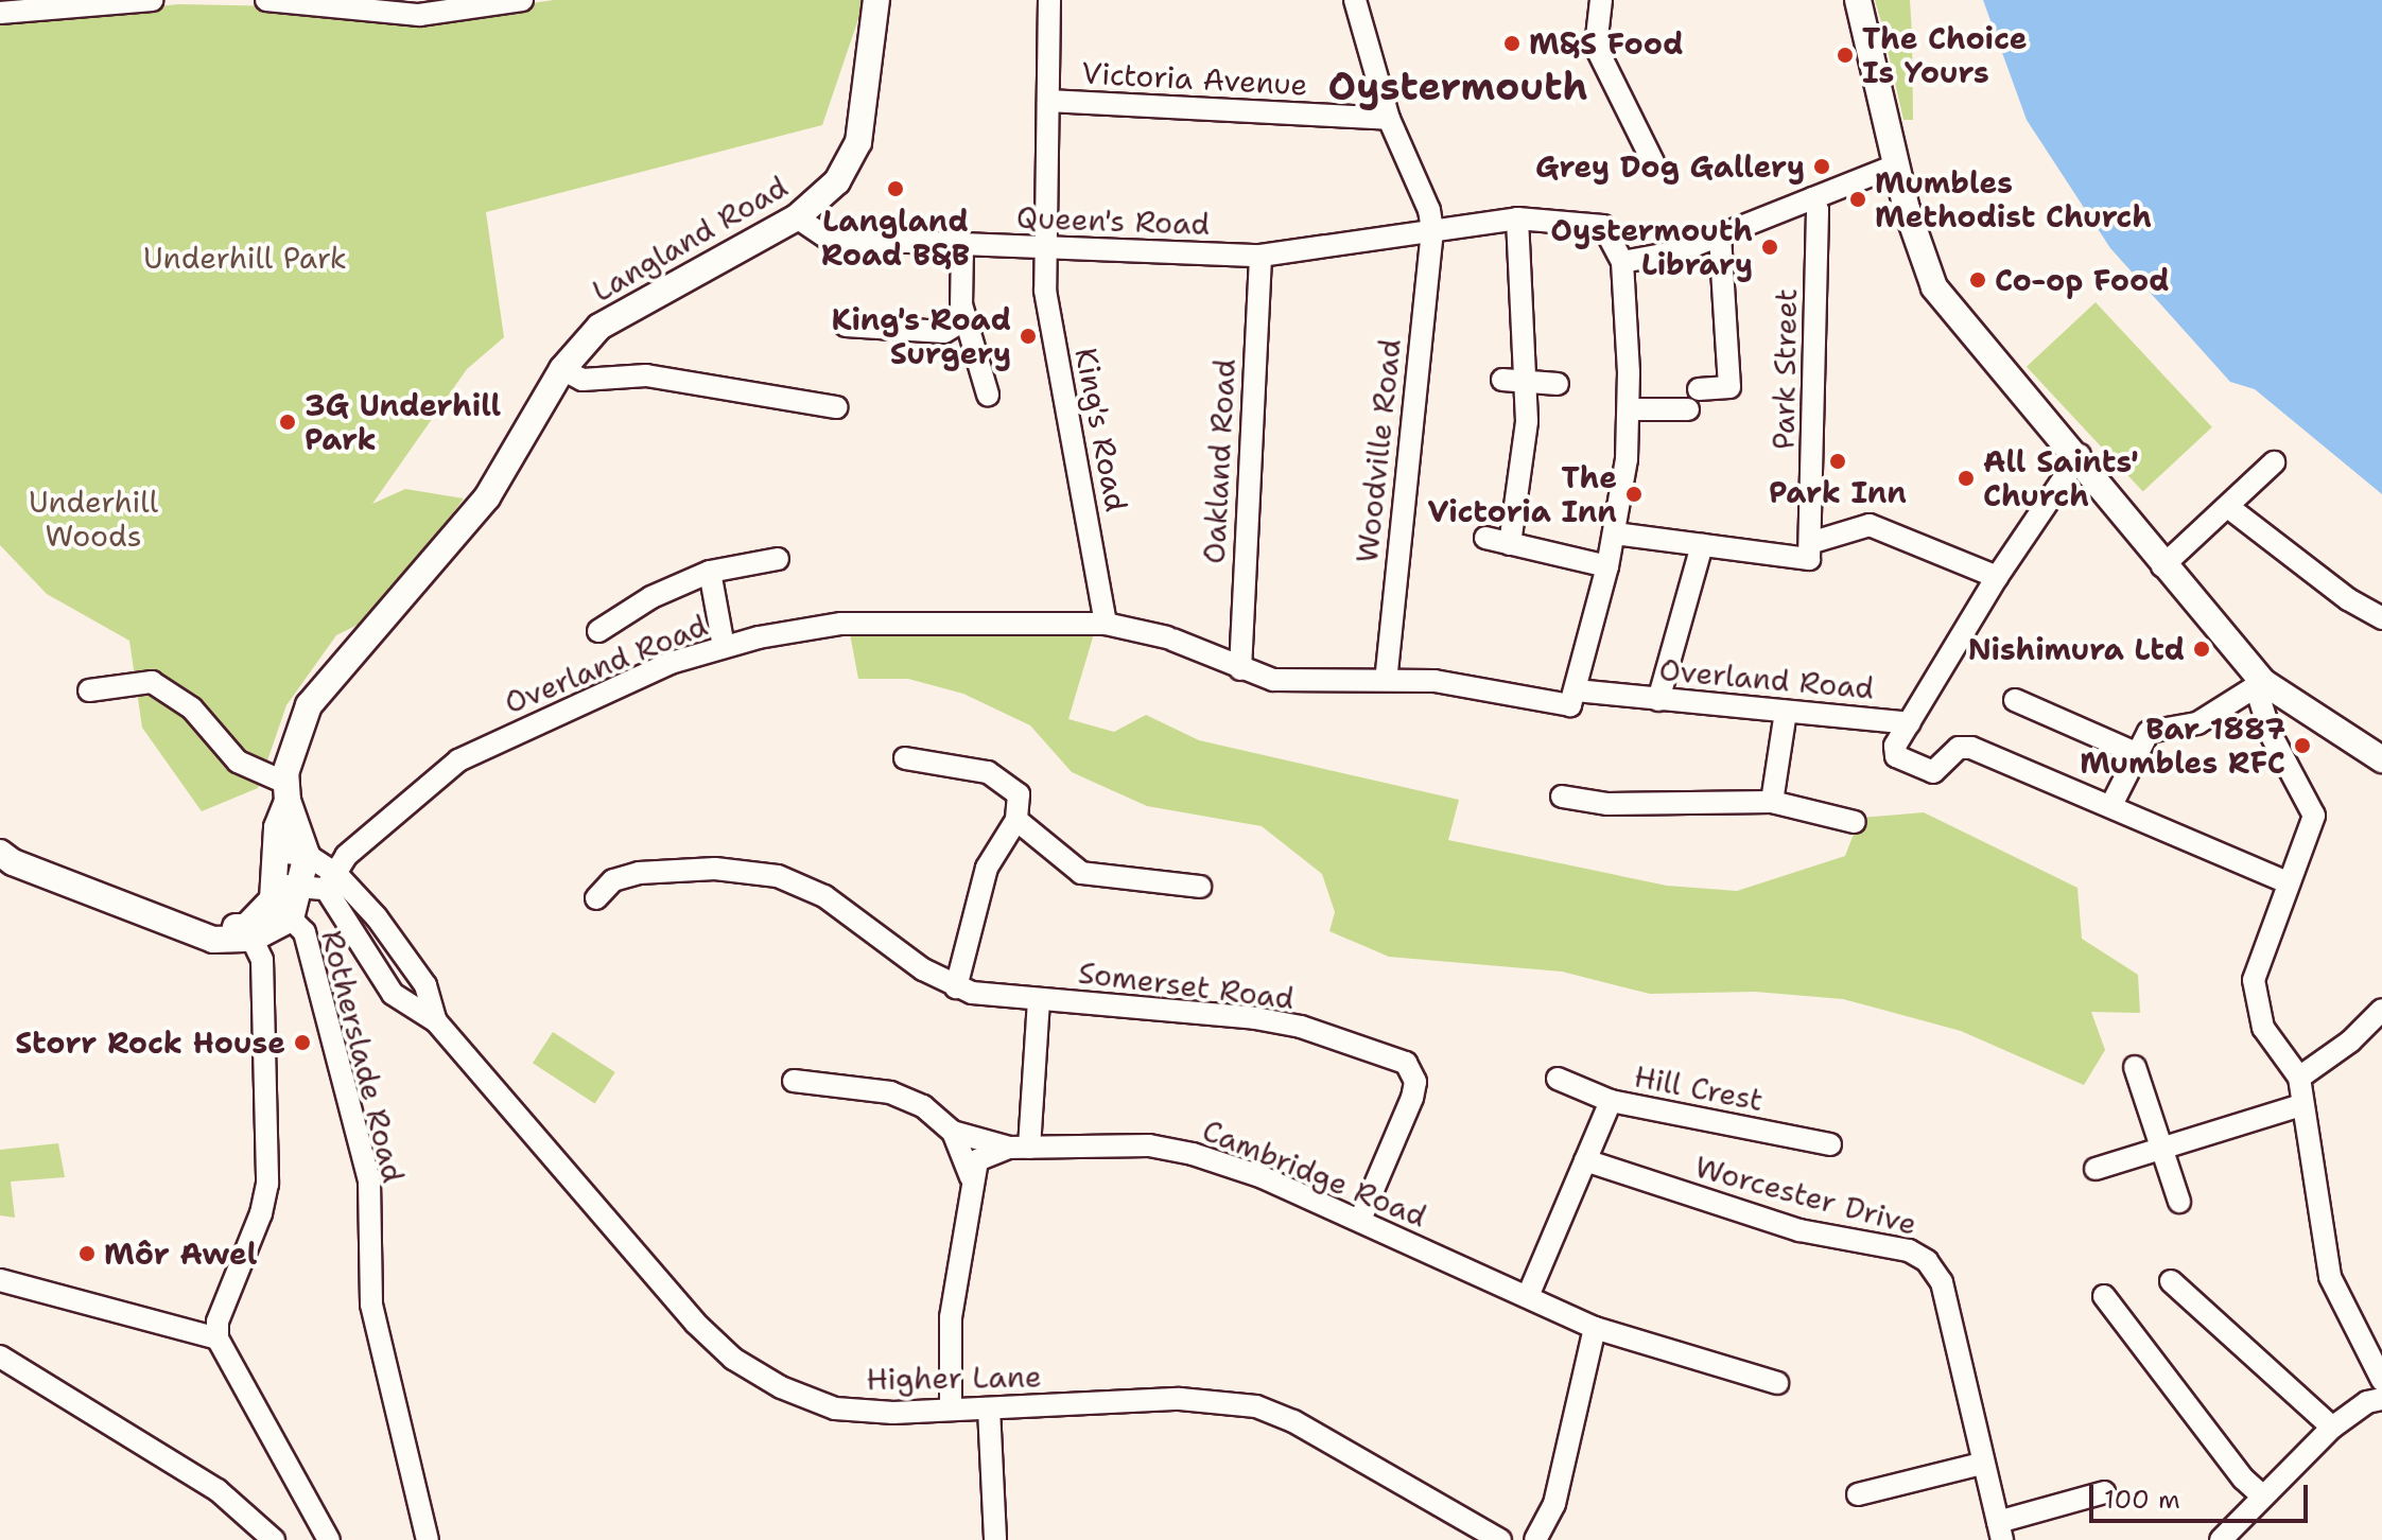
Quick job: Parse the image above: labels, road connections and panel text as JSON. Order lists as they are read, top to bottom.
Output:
{
  "streets": {
    "main road": ["Langland Road"],
    "street": [
      "Victoria Avenue",
      "Queen's Road",
      "Park Street",
      "King's Road",
      "Woodville Road",
      "Oakland Road",
      "Overland Road",
      "Somerset Road",
      "Rotherslade Road",
      "Hill Crest",
      "Cambridge Road",
      "Worcester Drive",
      "Higher Lane"
    ]
  },
  "crossings": [
    ["Victoria Avenue", "King's Road"],
    ["Queen's Road", "Langland Road"],
    ["Queen's Road", "King's Road"],
    ["Queen's Road", "Woodville Road"],
    ["Queen's Road", "Oakland Road"],
    ["Langland Road", "Overland Road"],
    ["Langland Road", "Rotherslade Road"],
    ["Langland Road", "Higher Lane"],
    ["King's Road", "Overland Road"],
    ["Woodville Road", "Overland Road"],
    ["Oakland Road", "Overland Road"],
    ["Overland Road", "Higher Lane"],
    ["Somerset Road", "Cambridge Road"]
  ],
  "districts": ["Oystermouth"],
  "parks": ["Underhill Park", "Underhill Woods"],
  "places": [
    "M&S Food",
    "The Choice Is Yours",
    "Grey Dog Gallery",
    "Langland Road B&B",
    "Mumbles Methodist Church",
    "Oystermouth Library",
    "Co-op Food",
    "King's Road Surgery",
    "3G Underhill Park",
    "Park Inn",
    "All Saints' Church",
    "The Victoria Inn",
    "Nishimura Ltd",
    "Bar 1887 Mumbles RFC",
    "Storr Rock House",
    "Môr Awel"
  ],
  "scale_bar": "100 m"
}
